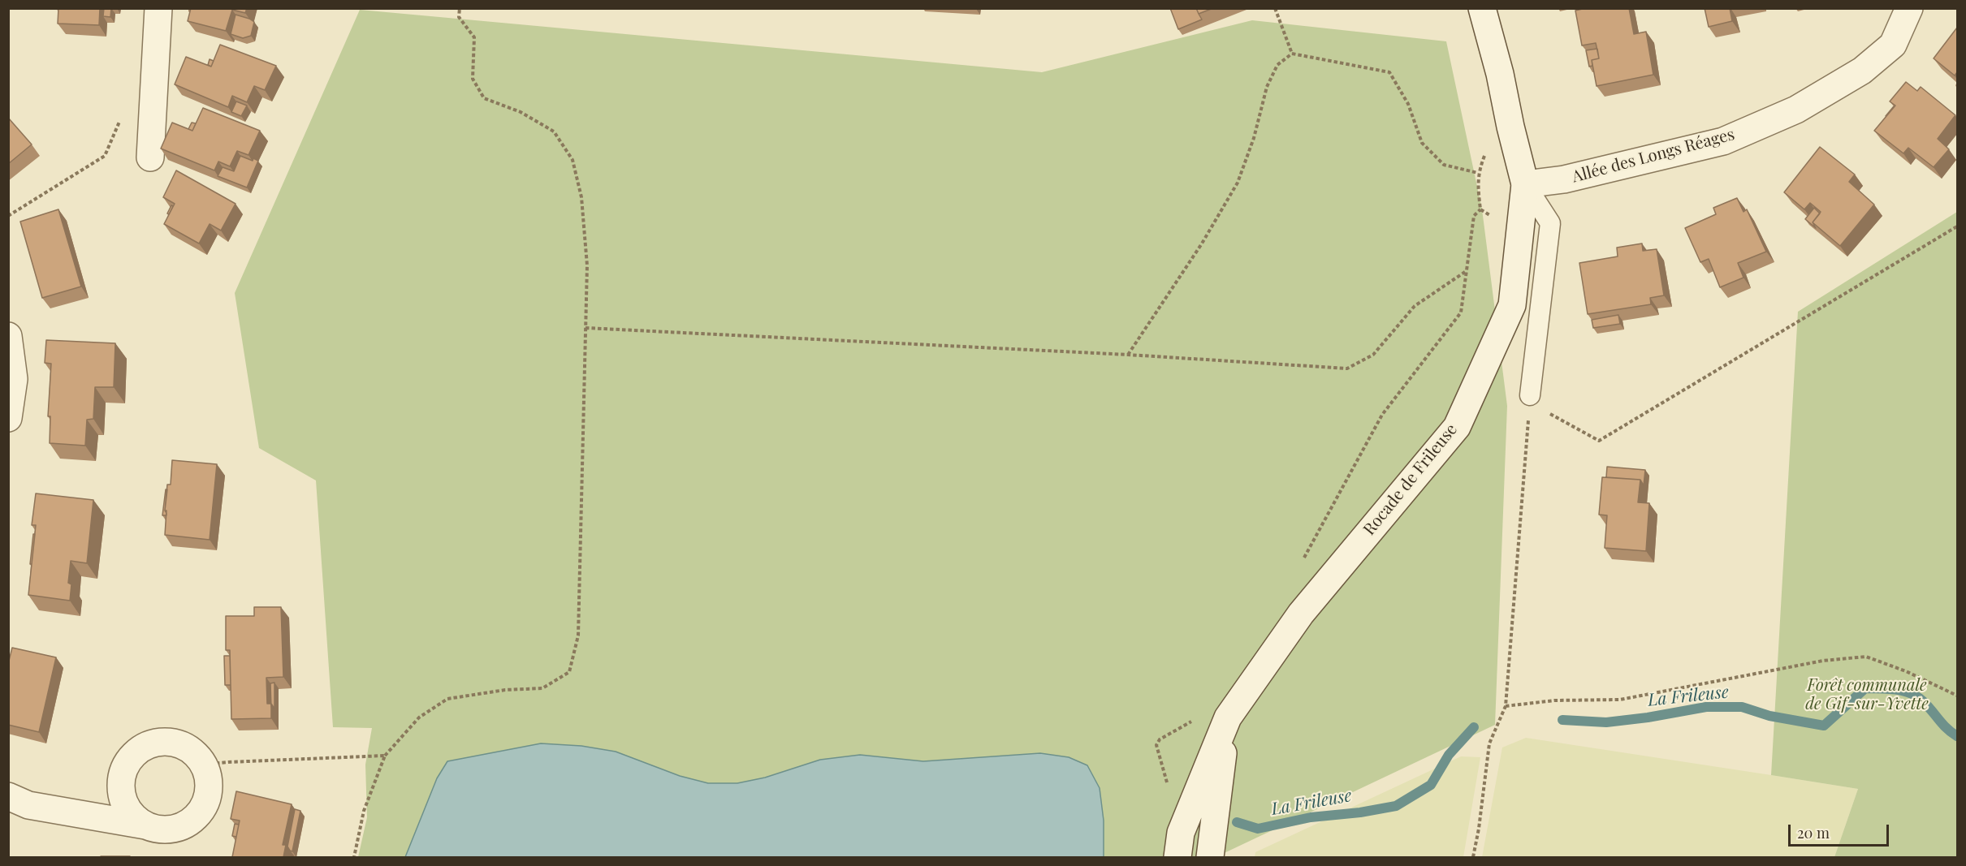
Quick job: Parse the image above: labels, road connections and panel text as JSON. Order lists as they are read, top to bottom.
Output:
{
  "streets": {
    "street": ["Allée des Longs Réages", "Rocade de Frileuse"]
  },
  "crossings": [
    ["Allée des Longs Réages", "Rocade de Frileuse"]
  ],
  "water": ["La Frileuse"],
  "parks": ["Forêt communale de Gif-sur-Yvette"],
  "scale_bar": "20 m"
}
